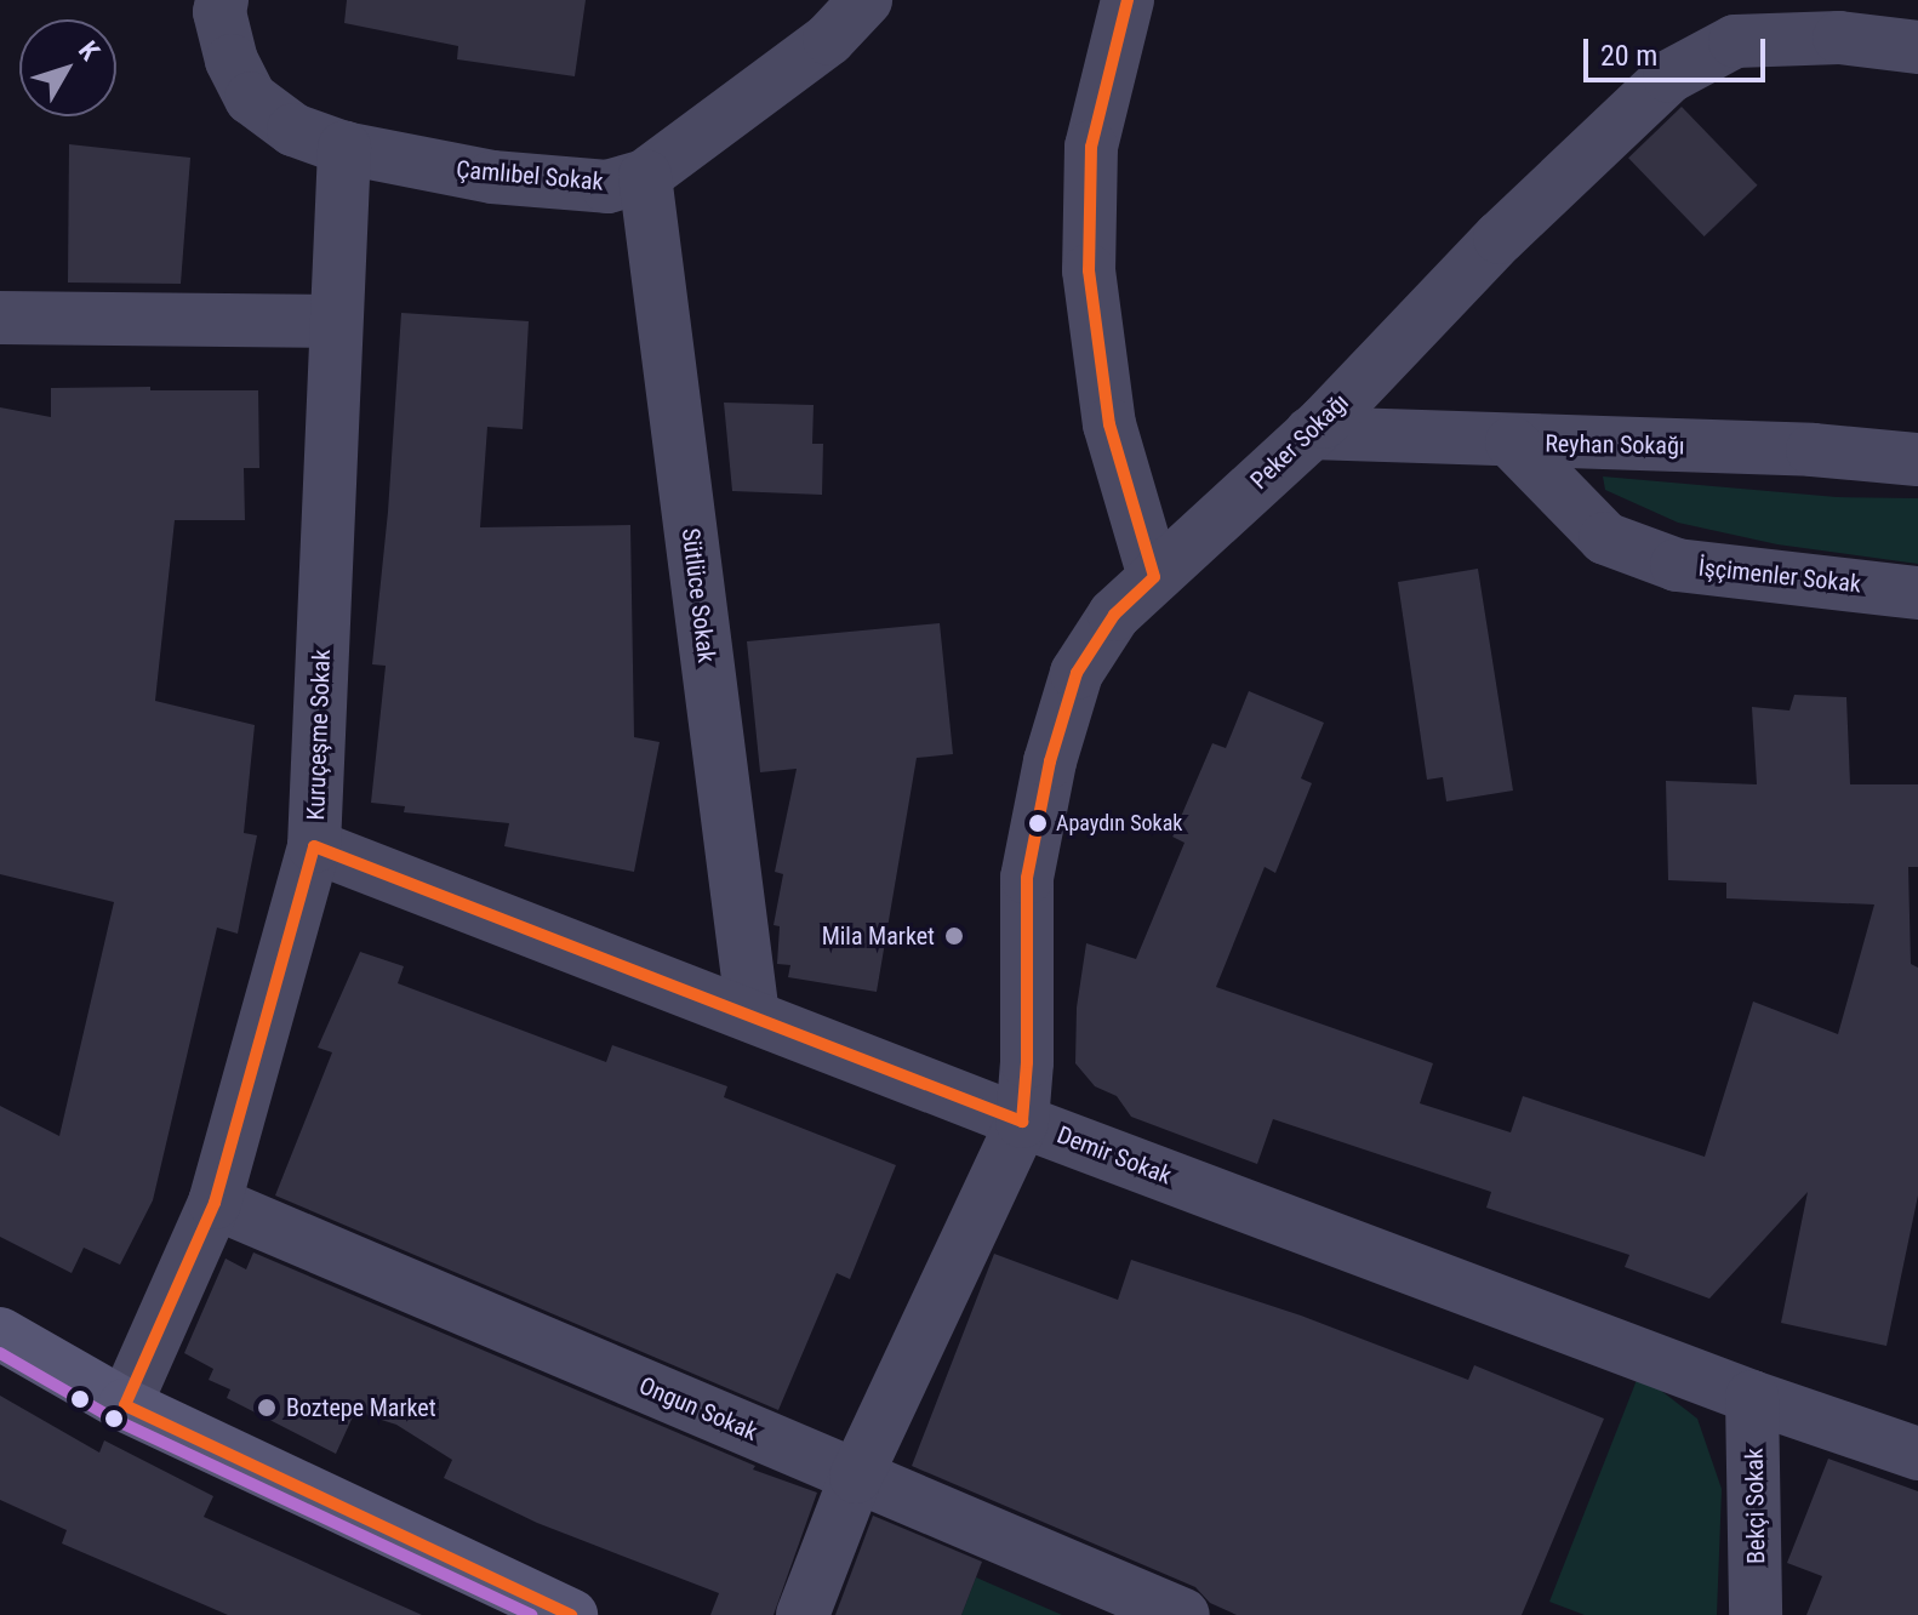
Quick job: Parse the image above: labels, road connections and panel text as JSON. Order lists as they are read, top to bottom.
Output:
{
  "streets": {
    "street": [
      "Çamlıbel Sokak",
      "Peker Sokağı",
      "Reyhan Sokağı",
      "İşçimenler Sokak",
      "Sütlüce Sokak",
      "Kuruçeşme Sokak",
      "Demir Sokak",
      "Ongun Sokak",
      "Bekçi Sokak"
    ]
  },
  "crossings": [
    ["Çamlıbel Sokak", "Sütlüce Sokak"],
    ["Çamlıbel Sokak", "Kuruçeşme Sokak"],
    ["Peker Sokağı", "Reyhan Sokağı"],
    ["Peker Sokağı", "Demir Sokak"],
    ["Reyhan Sokağı", "İşçimenler Sokak"],
    ["Sütlüce Sokak", "Demir Sokak"],
    ["Kuruçeşme Sokak", "Demir Sokak"],
    ["Kuruçeşme Sokak", "Ongun Sokak"],
    ["Demir Sokak", "Bekçi Sokak"]
  ],
  "places": ["Apaydın Sokak", "Mila Market", "Boztepe Market"],
  "scale_bar": "20 m",
  "north": "top right"
}
